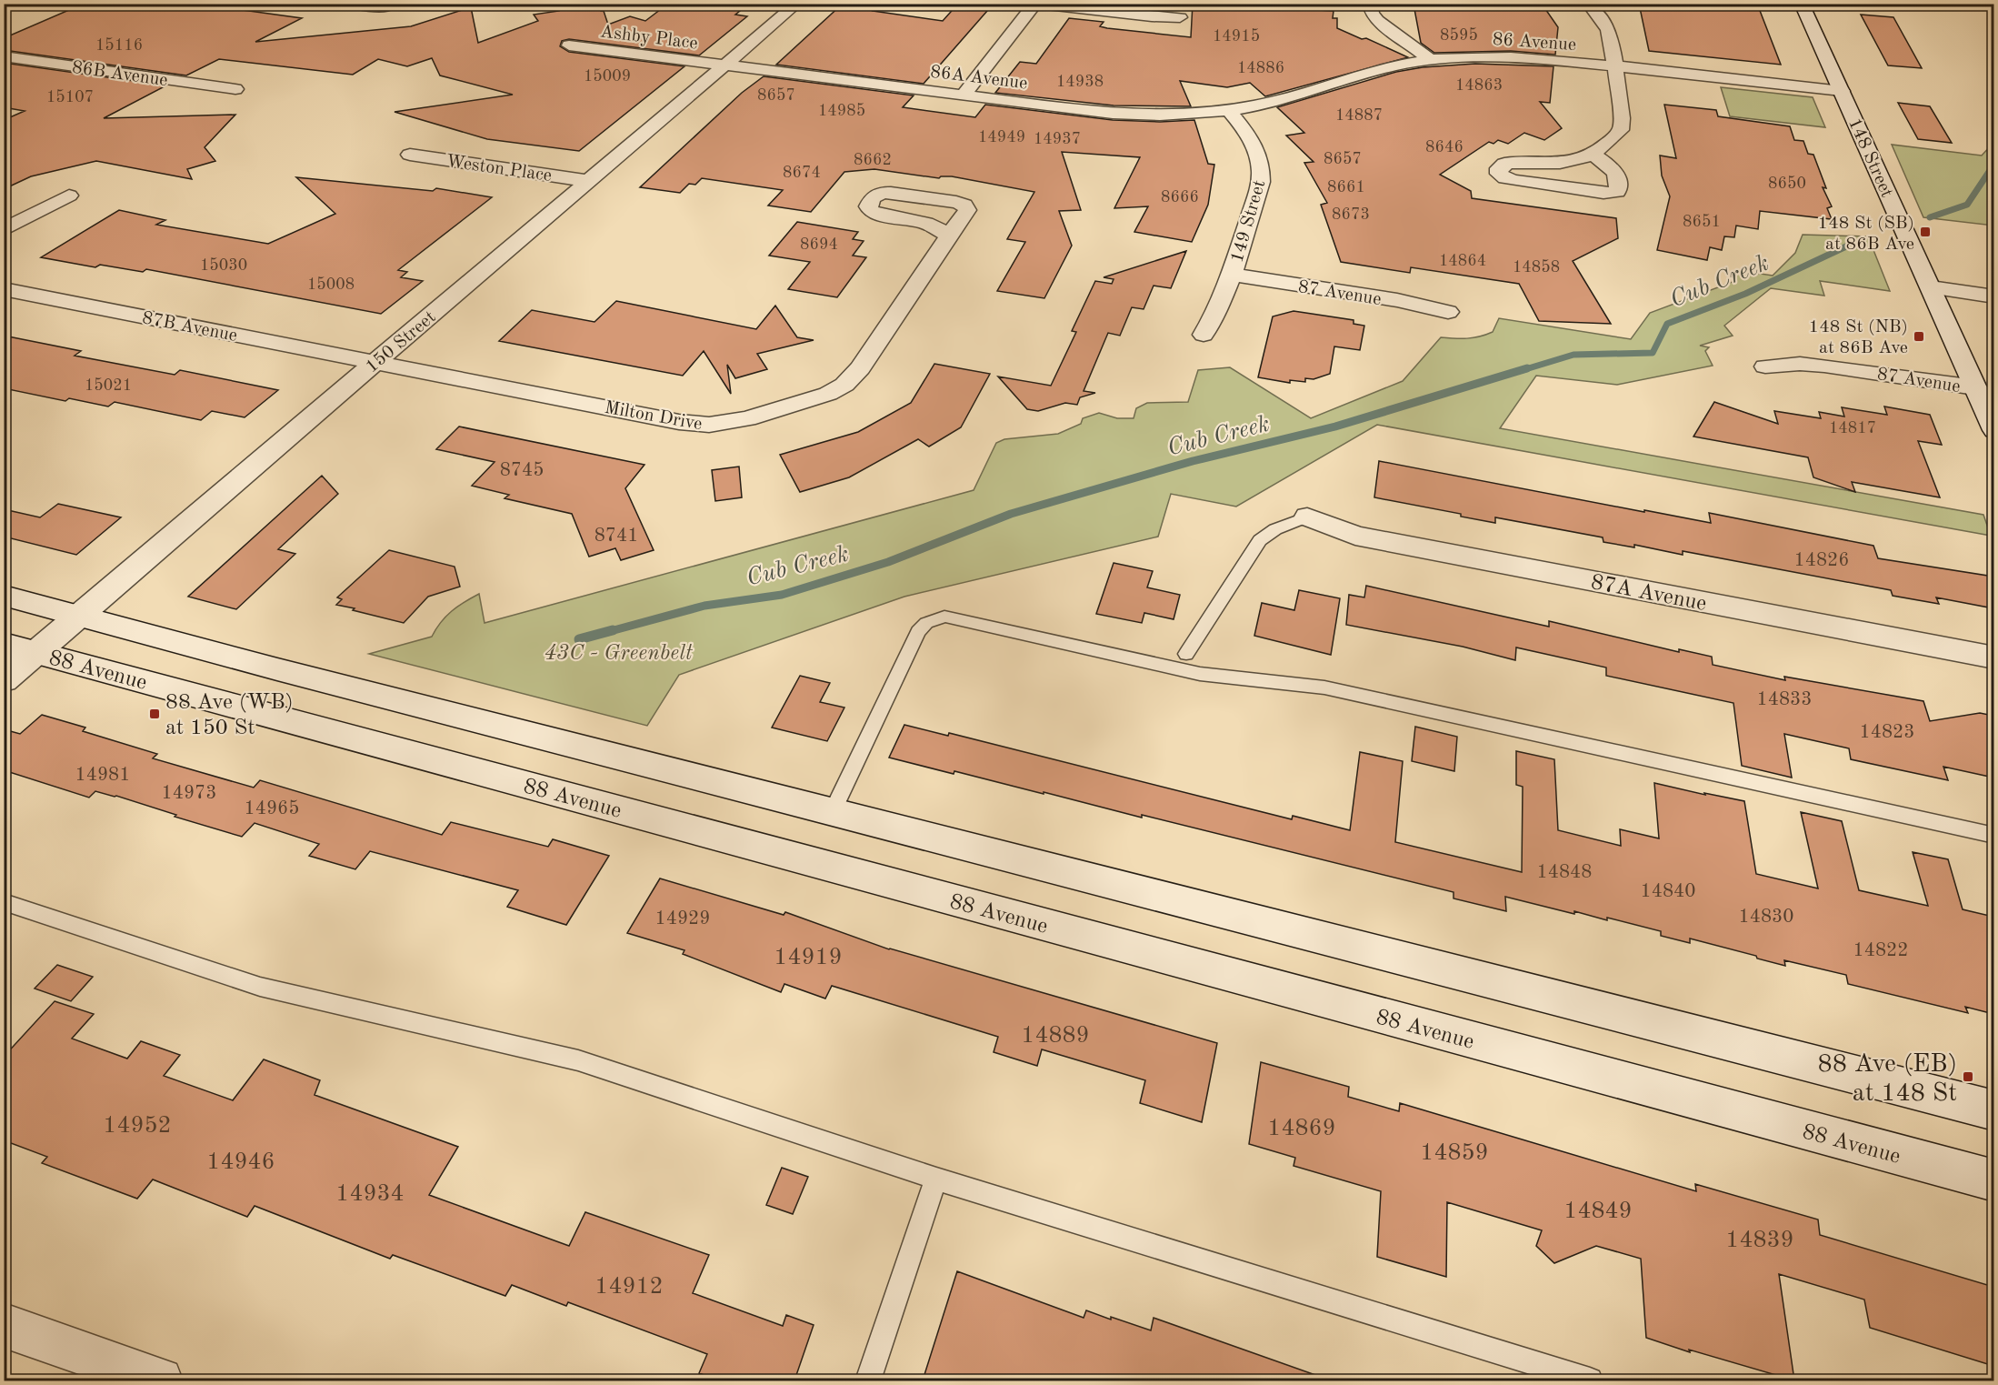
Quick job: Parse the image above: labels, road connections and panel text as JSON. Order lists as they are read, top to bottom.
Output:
{
  "streets": {
    "street": [
      "Ashby Place",
      "86 Avenue",
      "86B Avenue",
      "86A Avenue",
      "148 Street",
      "Weston Place",
      "149 Street",
      "87 Avenue",
      "87B Avenue",
      "150 Street",
      "Milton Drive",
      "87A Avenue",
      "88 Avenue"
    ]
  },
  "crossings": [
    ["Ashby Place", "86A Avenue"],
    ["Ashby Place", "150 Street"],
    ["86 Avenue", "86A Avenue"],
    ["86 Avenue", "148 Street"],
    ["86 Avenue", "149 Street"],
    ["86A Avenue", "149 Street"],
    ["86A Avenue", "150 Street"],
    ["148 Street", "87 Avenue"],
    ["Weston Place", "150 Street"],
    ["149 Street", "87 Avenue"],
    ["87B Avenue", "150 Street"],
    ["87B Avenue", "Milton Drive"],
    ["150 Street", "Milton Drive"],
    ["150 Street", "88 Avenue"]
  ],
  "water": ["Cub Creek"],
  "parks": ["43C - Greenbelt"],
  "places": {
    "transit": [
      "148 St (SB) at 86B Ave",
      "148 St (NB) at 86B Ave",
      "88 Ave (WB) at 150 St",
      "88 Ave (EB) at 148 St"
    ]
  },
  "house_numbers": [
    "8595",
    "14915",
    "15116",
    "14886",
    "15009",
    "14938",
    "14863",
    "8657",
    "15107",
    "14985",
    "14887",
    "14949",
    "14937",
    "8646",
    "8657",
    "8662",
    "8674",
    "8650",
    "8661",
    "8666",
    "8673",
    "8651",
    "8694",
    "14864",
    "15030",
    "14858",
    "15008",
    "15021",
    "14817",
    "8745",
    "8741",
    "14826",
    "14833",
    "14823",
    "14981",
    "14973",
    "14965",
    "14848",
    "14840",
    "14830",
    "14929",
    "14822",
    "14919",
    "14889",
    "14952",
    "14869",
    "14859",
    "14946",
    "14934",
    "14849",
    "14839",
    "14912"
  ]
}
